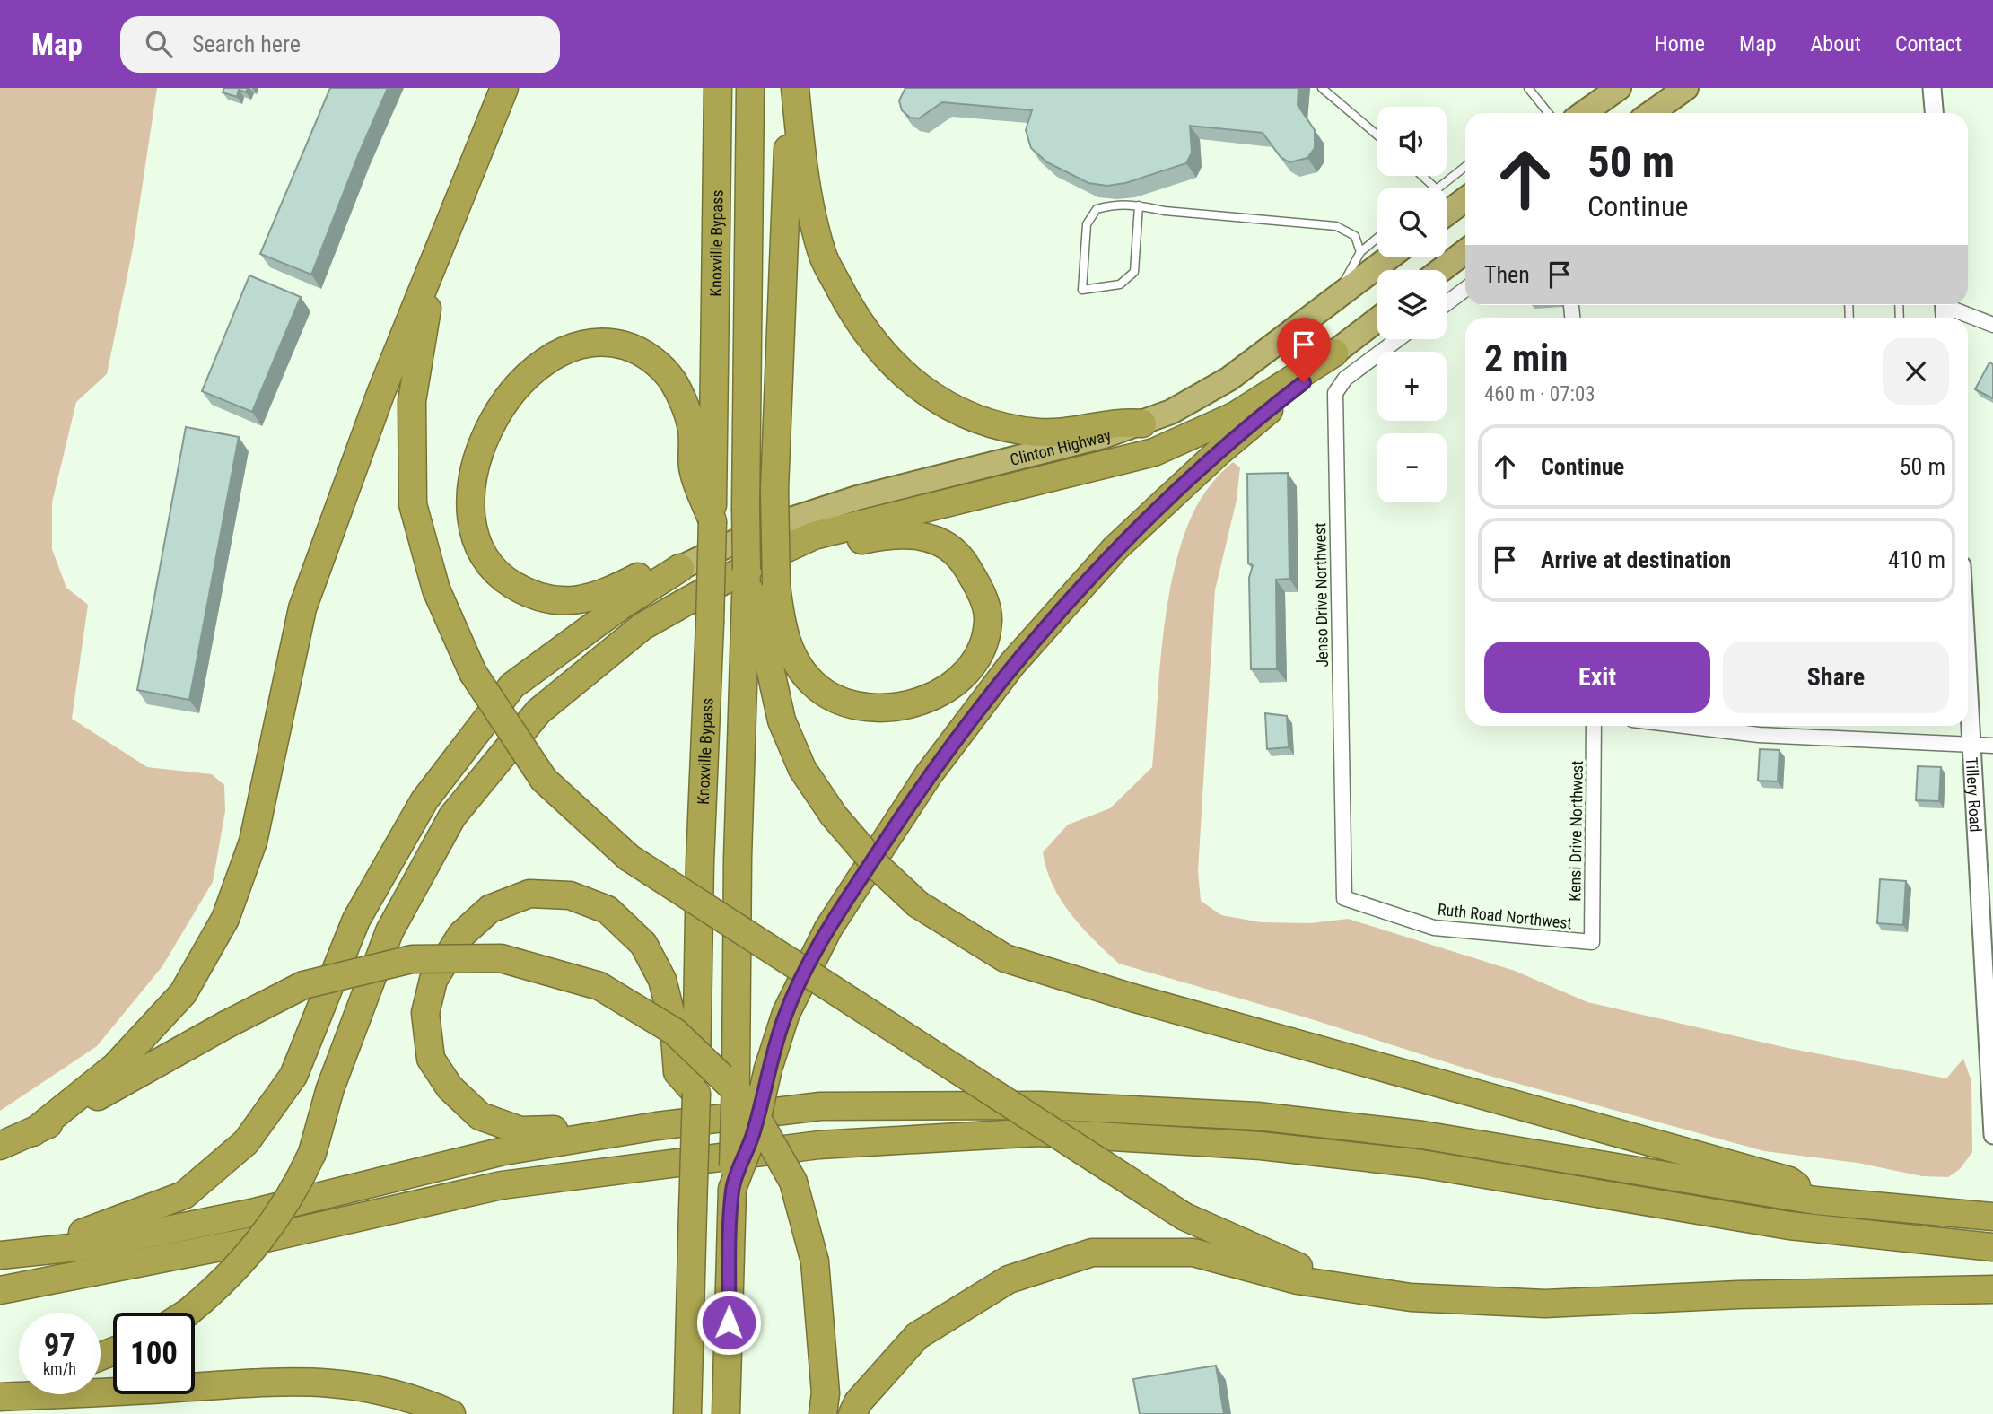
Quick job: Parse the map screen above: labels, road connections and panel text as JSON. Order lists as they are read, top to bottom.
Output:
{
  "streets": {
    "highway": ["Knoxville Bypass", "Clinton Highway"],
    "street": [
      "Jenso Drive Northwest",
      "Tillery Road",
      "Kensi Drive Northwest",
      "Ruth Road Northwest"
    ]
  },
  "crossings": [
    ["Jenso Drive Northwest", "Ruth Road Northwest"],
    ["Kensi Drive Northwest", "Ruth Road Northwest"]
  ],
  "page": {
    "header": "Map",
    "search": "Search here",
    "nav": [
      "Home",
      "Map",
      "About",
      "Contact"
    ],
    "map_buttons": ["+", "−"],
    "turn": ["50 m", "Continue"],
    "then": "Then",
    "heading": ["2 min", "460 m · 07:03"],
    "list": [
      {
        "name": "Continue",
        "value": "50 m"
      },
      {
        "name": "Arrive at destination",
        "value": "410 m"
      }
    ],
    "buttons": ["Exit", "Share"],
    "speed": "97 km/h",
    "limit": "100"
  }
}
